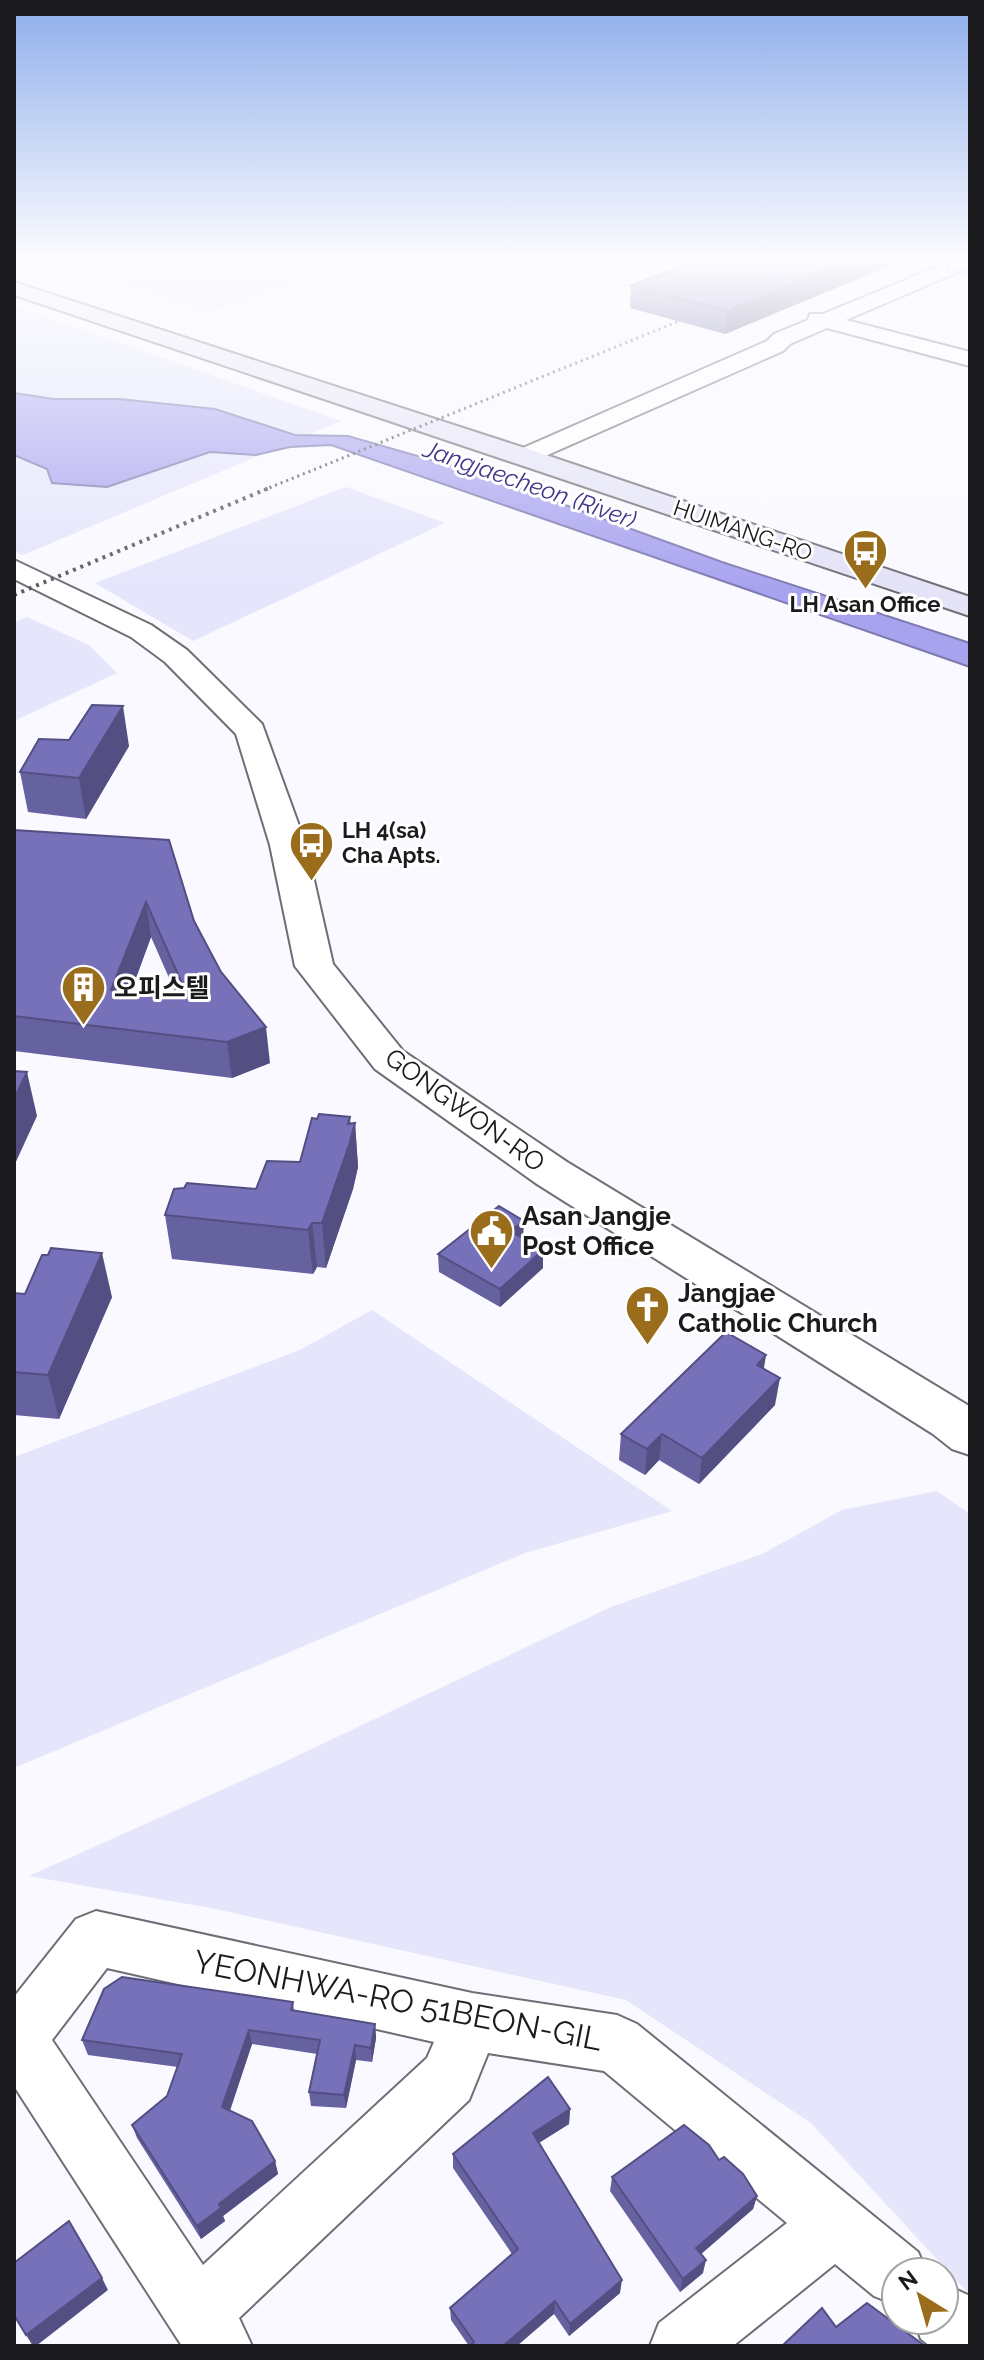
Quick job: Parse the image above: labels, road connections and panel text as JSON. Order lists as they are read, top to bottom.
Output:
{
  "streets": {
    "main road": ["HUIMANG-RO"],
    "street": ["GONGWON-RO", "YEONHWA-RO 51BEON-GIL"]
  },
  "water": ["Jangjaecheon (River)"],
  "places": {
    "bus stop": ["LH Asan Office", "LH 4(sa) Cha Apts."],
    "building": ["오피스텔"],
    "public building": ["Asan Jangje Post Office"],
    "church": ["Jangjae Catholic Church"]
  },
  "north": "top left"
}
